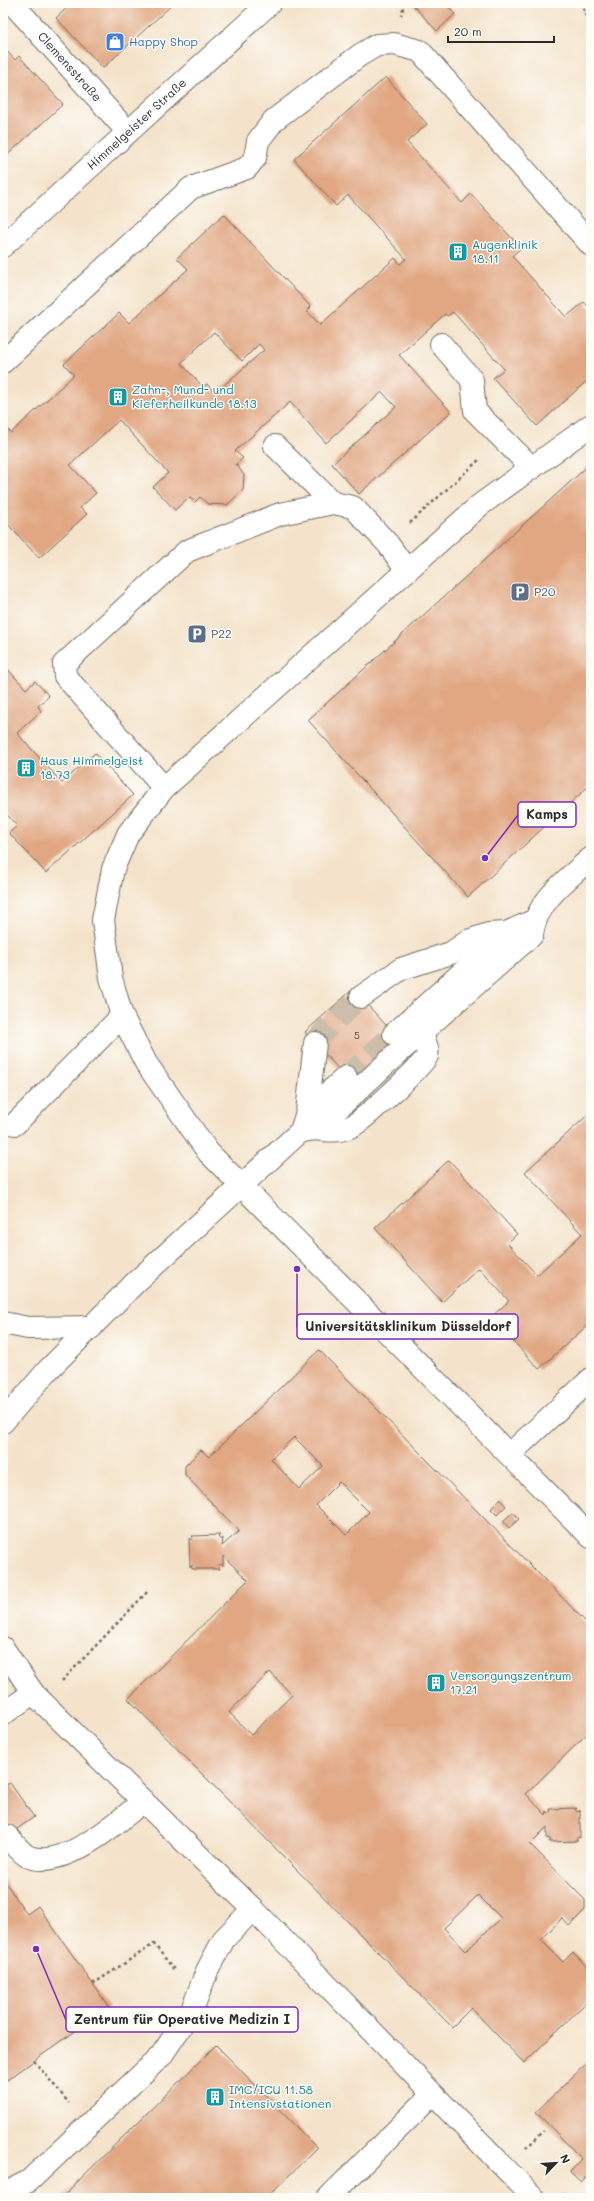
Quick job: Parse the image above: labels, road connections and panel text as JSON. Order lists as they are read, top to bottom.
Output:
{
  "streets": {
    "street": ["Clemensstraße", "Himmelgeister Straße"]
  },
  "crossings": [
    ["Clemensstraße", "Himmelgeister Straße"]
  ],
  "places": {
    "shop": ["Happy Shop"],
    "building": [
      "Augenklinik 18.11",
      "Zahn-, Mund- und Kieferheilkunde 18.13",
      "Haus Himmelgeist 18.73",
      "Versorgungszentrum 17.21",
      "IMC/ICU 11.58 Intensivstationen"
    ],
    "parking": ["P20", "P22"],
    "other": ["Kamps", "Universitätsklinikum Düsseldorf", "Zentrum für Operative Medizin I"]
  },
  "house_numbers": ["5"],
  "scale_bar": "20 m",
  "north": "top right"
}
